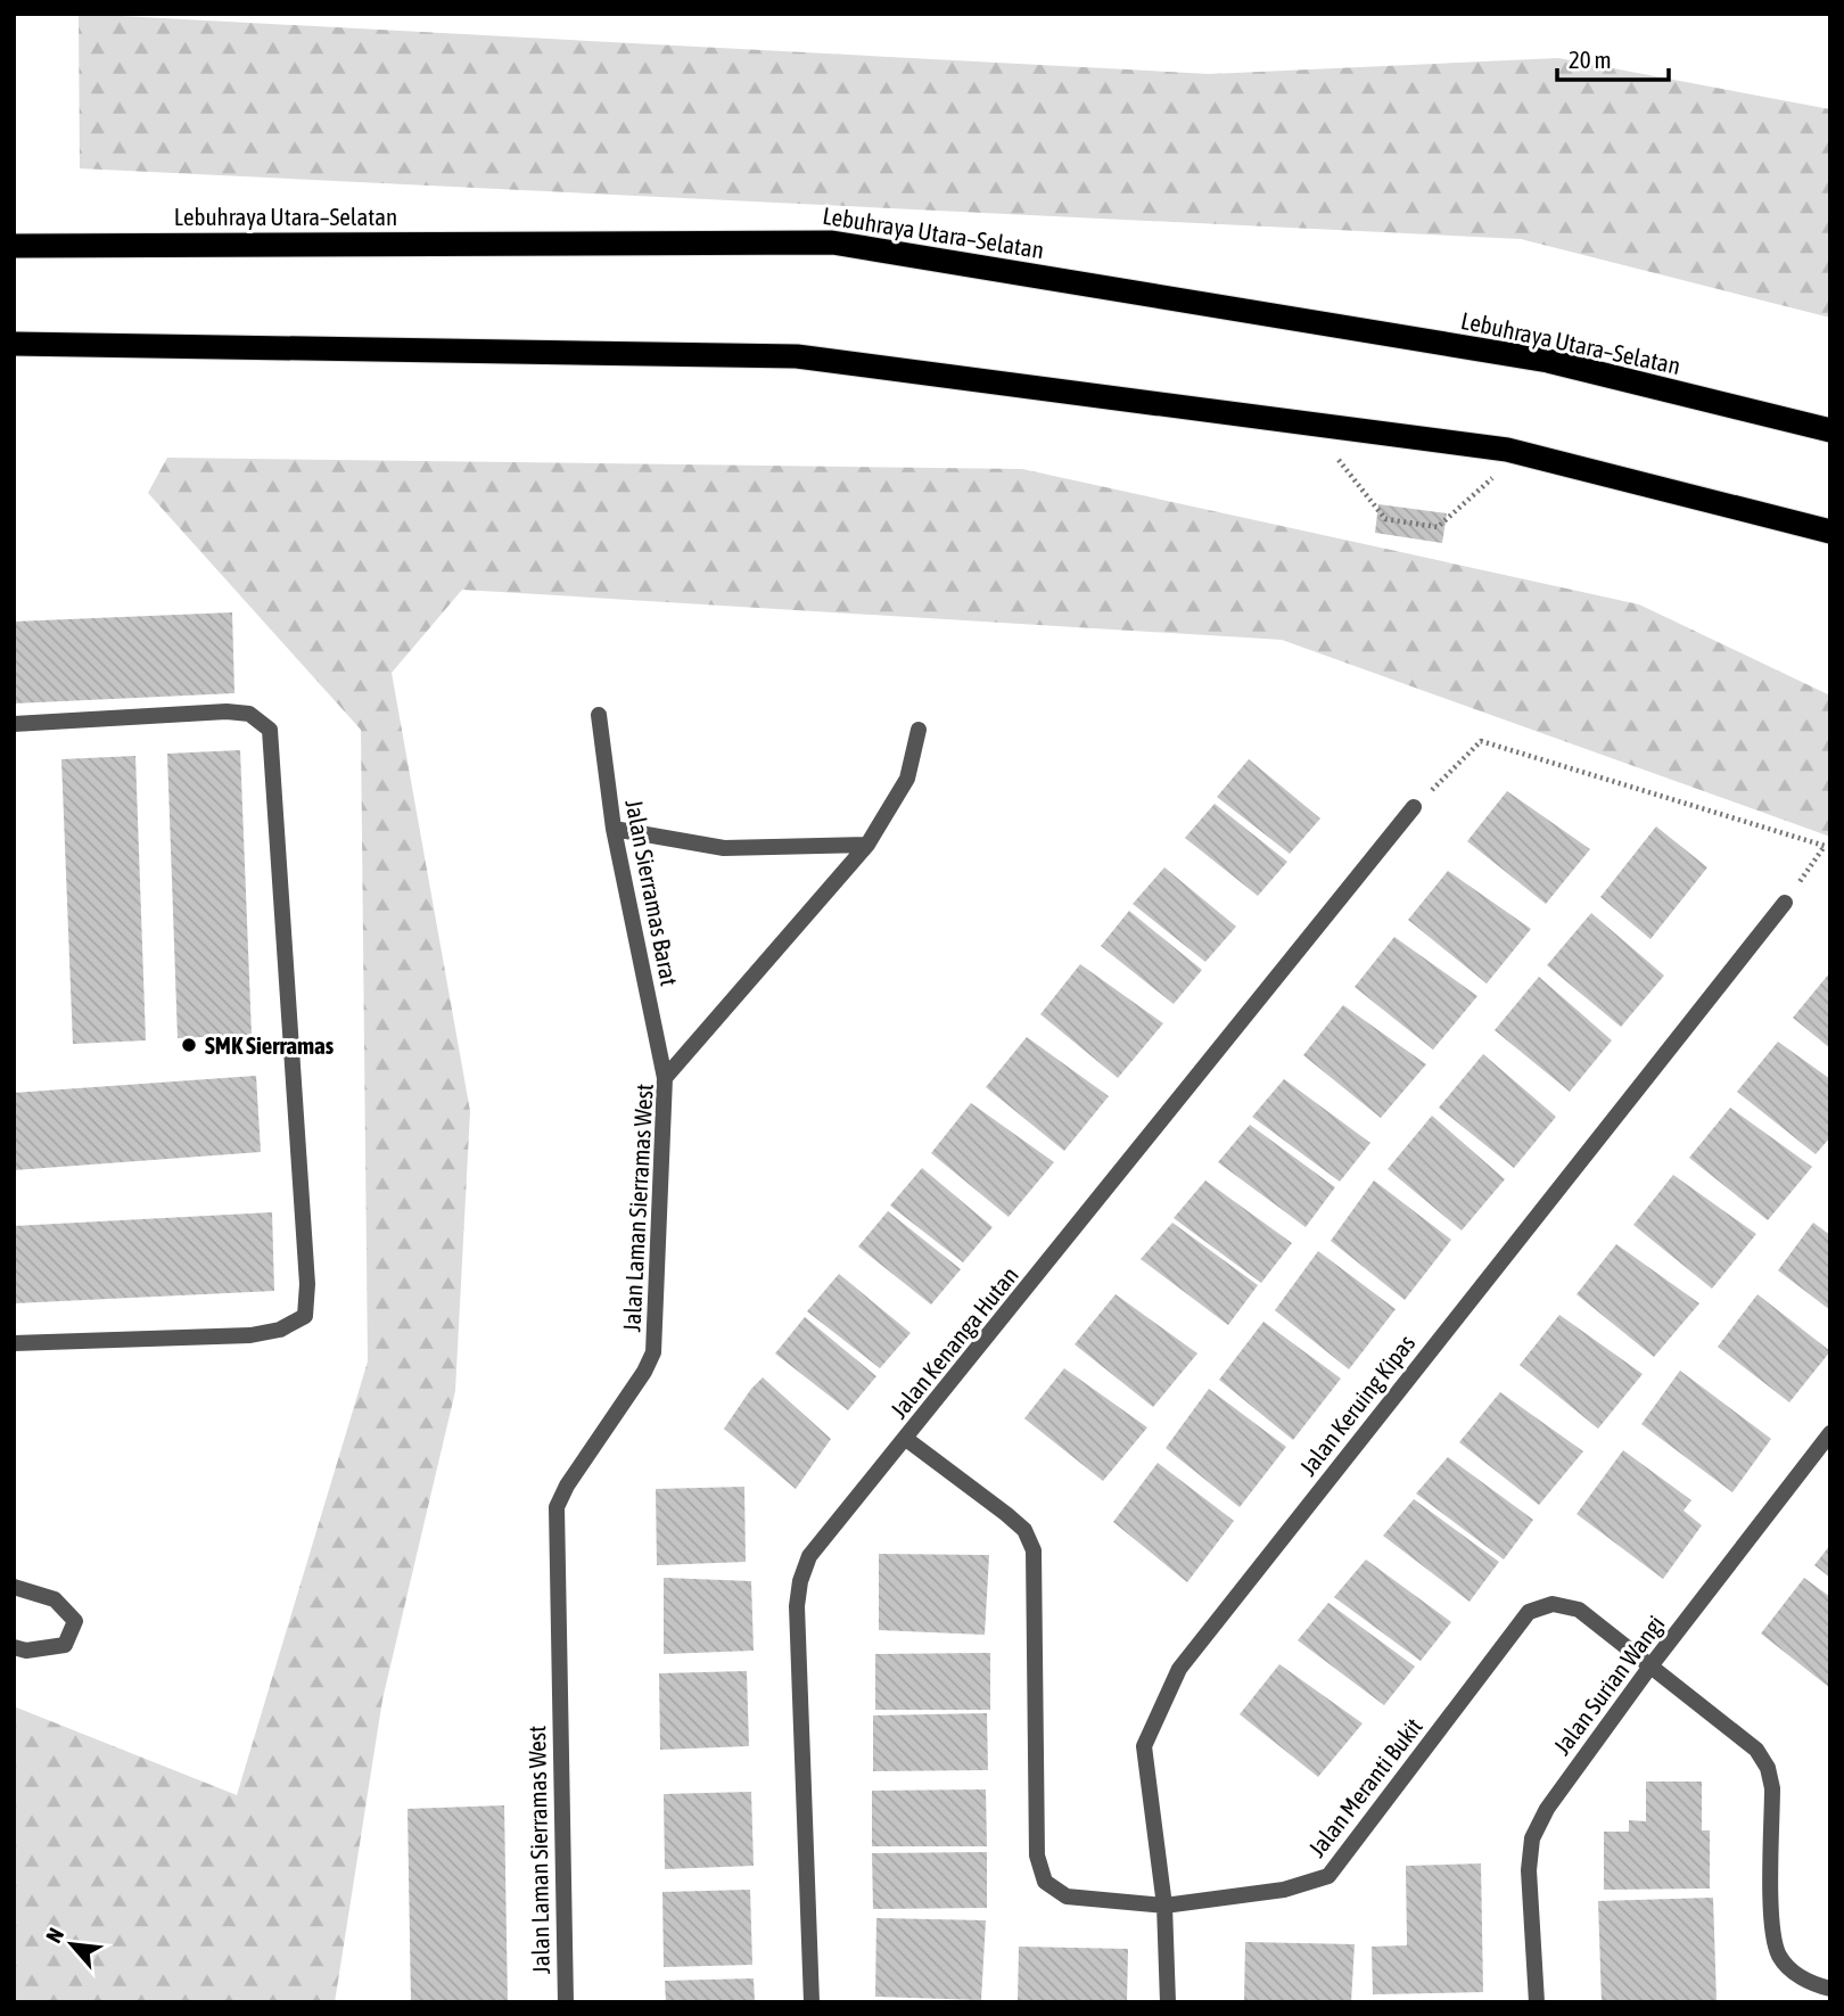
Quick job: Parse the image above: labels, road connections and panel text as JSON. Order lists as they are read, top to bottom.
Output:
{
  "streets": {
    "highway": ["Lebuhraya Utara–Selatan"],
    "street": [
      "Jalan Sierramas Barat",
      "Jalan Laman Sierramas West",
      "Jalan Kenanga Hutan",
      "Jalan Keruing Kipas",
      "Jalan Surian Wangi",
      "Jalan Meranti Bukit"
    ]
  },
  "crossings": [
    ["Jalan Sierramas Barat", "Jalan Laman Sierramas West"],
    ["Jalan Kenanga Hutan", "Jalan Meranti Bukit"],
    ["Jalan Keruing Kipas", "Jalan Meranti Bukit"],
    ["Jalan Surian Wangi", "Jalan Meranti Bukit"]
  ],
  "places": ["SMK Sierramas"],
  "scale_bar": "20 m",
  "north": "top left"
}
